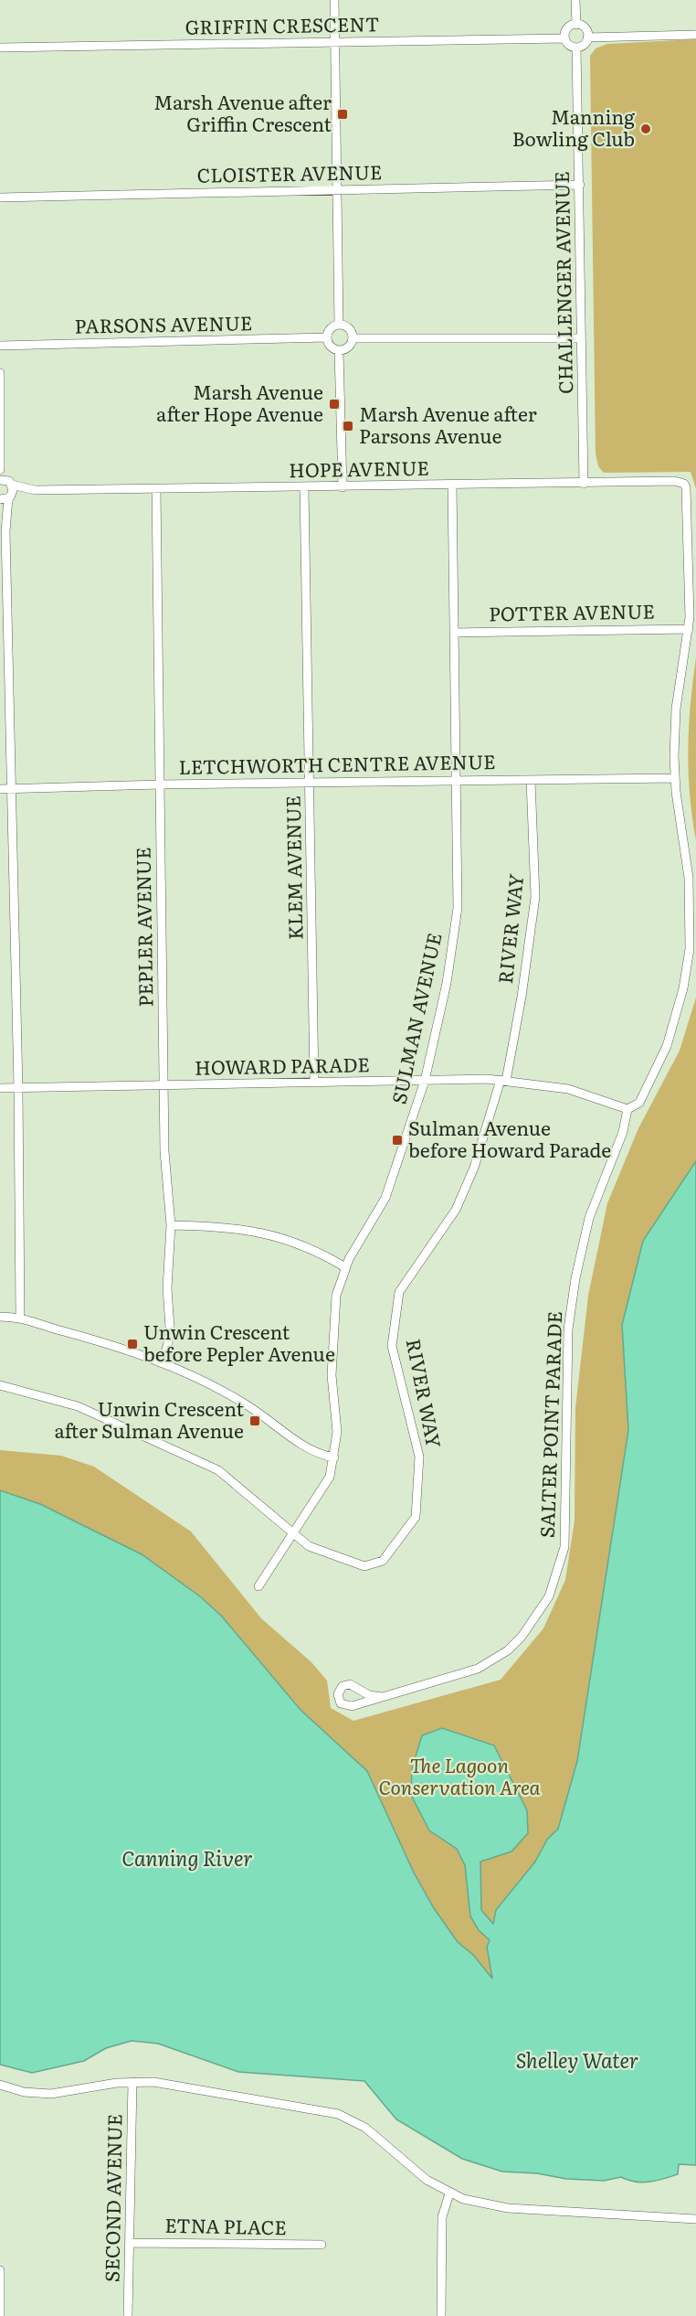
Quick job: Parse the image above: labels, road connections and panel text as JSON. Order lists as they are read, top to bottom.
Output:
{
  "streets": {
    "street": [
      "GRIFFIN CRESCENT",
      "CLOISTER AVENUE",
      "CHALLENGER AVENUE",
      "PARSONS AVENUE",
      "HOPE AVENUE",
      "POTTER AVENUE",
      "LETCHWORTH CENTRE AVENUE",
      "KLEM AVENUE",
      "PEPLER AVENUE",
      "RIVER WAY",
      "SULMAN AVENUE",
      "HOWARD PARADE",
      "SALTER POINT PARADE",
      "SECOND AVENUE",
      "ETNA PLACE"
    ]
  },
  "crossings": [
    ["GRIFFIN CRESCENT", "CHALLENGER AVENUE"],
    ["CLOISTER AVENUE", "CHALLENGER AVENUE"],
    ["CHALLENGER AVENUE", "HOPE AVENUE"],
    ["HOPE AVENUE", "POTTER AVENUE"],
    ["HOPE AVENUE", "KLEM AVENUE"],
    ["HOPE AVENUE", "PEPLER AVENUE"],
    ["HOPE AVENUE", "SULMAN AVENUE"],
    ["POTTER AVENUE", "SULMAN AVENUE"],
    ["LETCHWORTH CENTRE AVENUE", "KLEM AVENUE"],
    ["LETCHWORTH CENTRE AVENUE", "PEPLER AVENUE"],
    ["LETCHWORTH CENTRE AVENUE", "RIVER WAY"],
    ["LETCHWORTH CENTRE AVENUE", "SULMAN AVENUE"],
    ["KLEM AVENUE", "HOWARD PARADE"],
    ["PEPLER AVENUE", "HOWARD PARADE"],
    ["RIVER WAY", "SULMAN AVENUE"],
    ["RIVER WAY", "HOWARD PARADE"],
    ["SULMAN AVENUE", "HOWARD PARADE"],
    ["HOWARD PARADE", "SALTER POINT PARADE"],
    ["SECOND AVENUE", "ETNA PLACE"]
  ],
  "water": ["Canning River", "Shelley Water"],
  "parks": ["The Lagoon Conservation Area"],
  "places": {
    "transit": [
      "Marsh Avenue after Griffin Crescent",
      "Marsh Avenue after Hope Avenue",
      "Marsh Avenue after Parsons Avenue",
      "Sulman Avenue before Howard Parade",
      "Unwin Crescent before Pepler Avenue",
      "Unwin Crescent after Sulman Avenue"
    ],
    "other": ["Manning Bowling Club"]
  }
}
